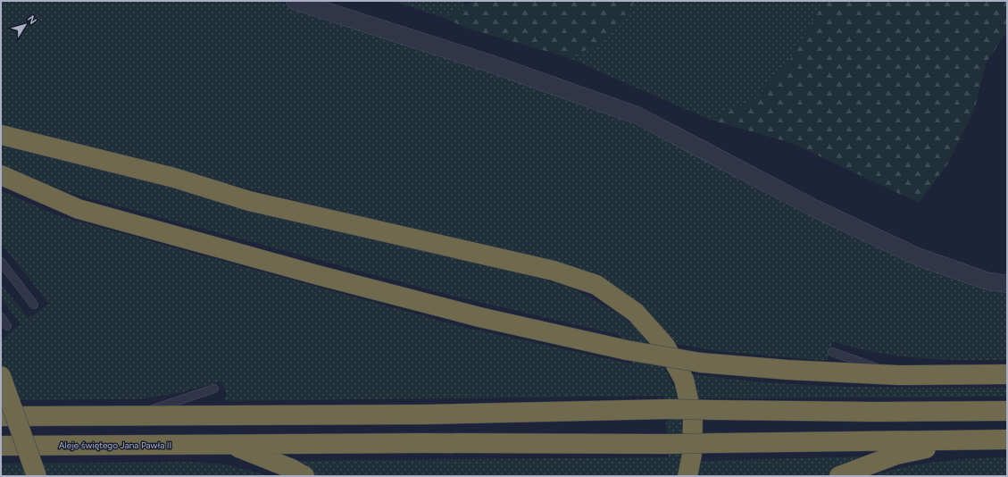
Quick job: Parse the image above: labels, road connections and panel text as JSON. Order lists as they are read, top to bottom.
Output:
{
  "streets": {
    "highway": ["Aleje świętego Jana Pawła II"]
  },
  "north": "top right"
}
